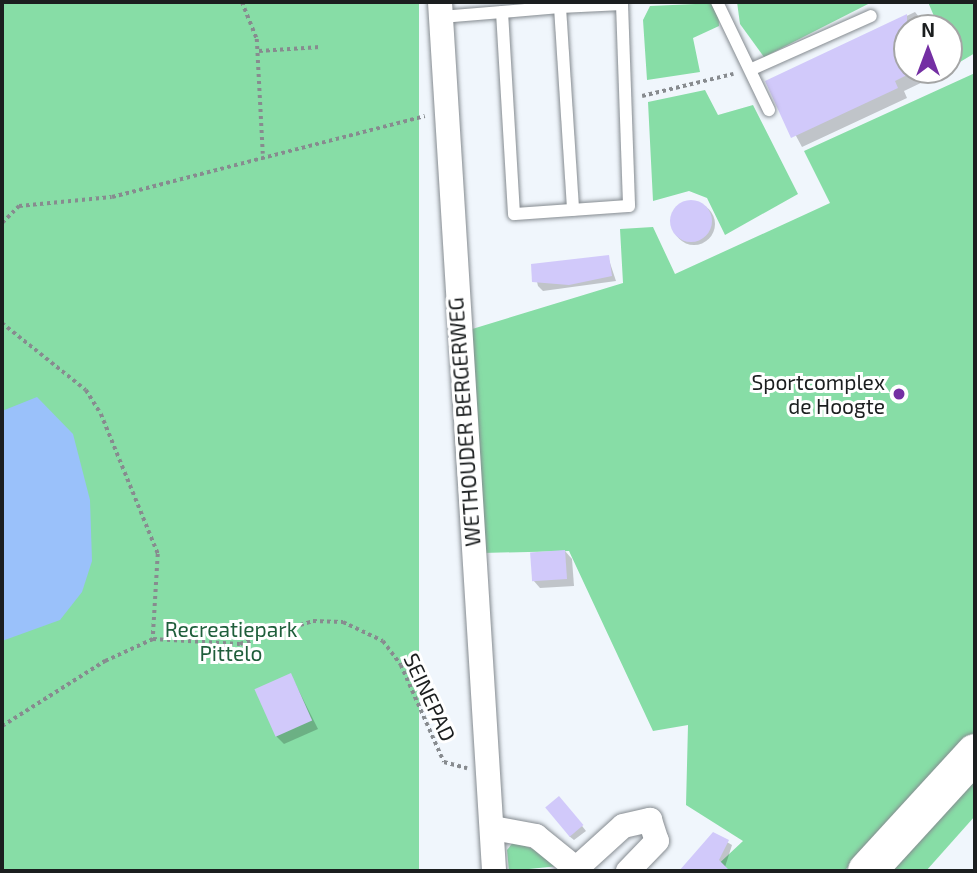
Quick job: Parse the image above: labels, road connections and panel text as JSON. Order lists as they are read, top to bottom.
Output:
{
  "streets": {
    "street": ["WETHOUDER BERGERWEG"],
    "path": ["SEINEPAD"]
  },
  "crossings": [
    ["WETHOUDER BERGERWEG", "SEINEPAD"]
  ],
  "parks": ["Recreatiepark Pittelo"],
  "places": ["Sportcomplex de Hoogte"],
  "north": "top"
}
